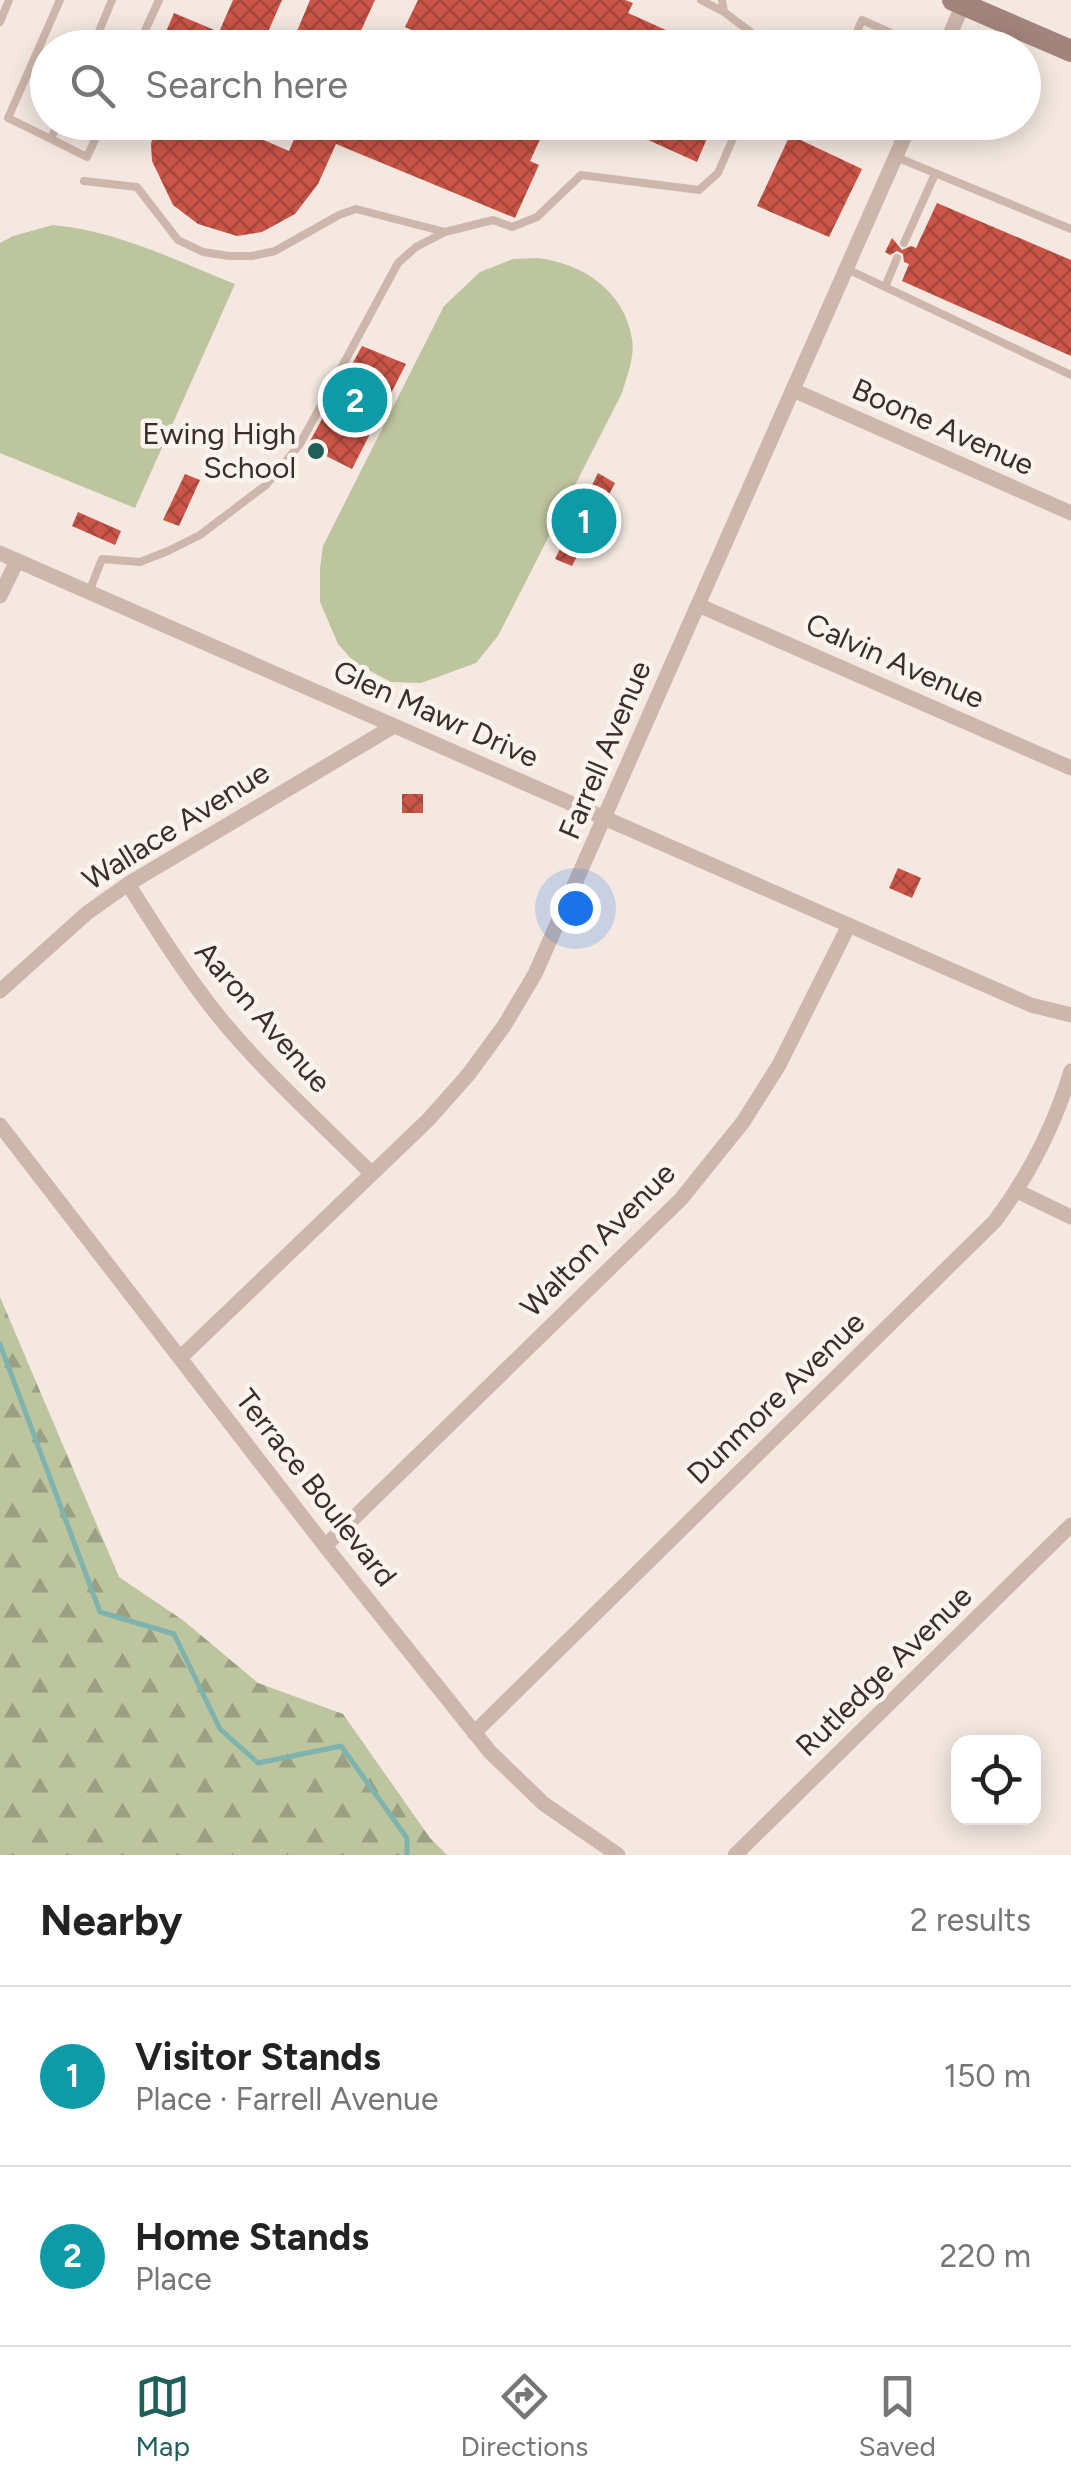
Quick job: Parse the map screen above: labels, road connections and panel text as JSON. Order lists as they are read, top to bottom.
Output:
{
  "streets": {
    "street": [
      "Boone Avenue",
      "Calvin Avenue",
      "Glen Mawr Drive",
      "Farrell Avenue",
      "Wallace Avenue",
      "Aaron Avenue",
      "Walton Avenue",
      "Dunmore Avenue",
      "Terrace Boulevard",
      "Rutledge Avenue"
    ]
  },
  "crossings": [
    ["Boone Avenue", "Farrell Avenue"],
    ["Calvin Avenue", "Farrell Avenue"],
    ["Glen Mawr Drive", "Farrell Avenue"],
    ["Glen Mawr Drive", "Wallace Avenue"],
    ["Glen Mawr Drive", "Walton Avenue"],
    ["Farrell Avenue", "Aaron Avenue"],
    ["Farrell Avenue", "Terrace Boulevard"],
    ["Wallace Avenue", "Aaron Avenue"],
    ["Walton Avenue", "Terrace Boulevard"],
    ["Dunmore Avenue", "Terrace Boulevard"]
  ],
  "places": ["Ewing High School"],
  "page": {
    "search": "Search here",
    "pins": ["2", "1"],
    "heading": ["Nearby", "2 results"],
    "list": [
      {
        "mark": "1",
        "name": "Visitor Stands",
        "note": "Place · Farrell Avenue",
        "value": "150 m"
      },
      {
        "mark": "2",
        "name": "Home Stands",
        "note": "Place",
        "value": "220 m"
      }
    ],
    "nav": ["Map", "Directions", "Saved"]
  }
}
